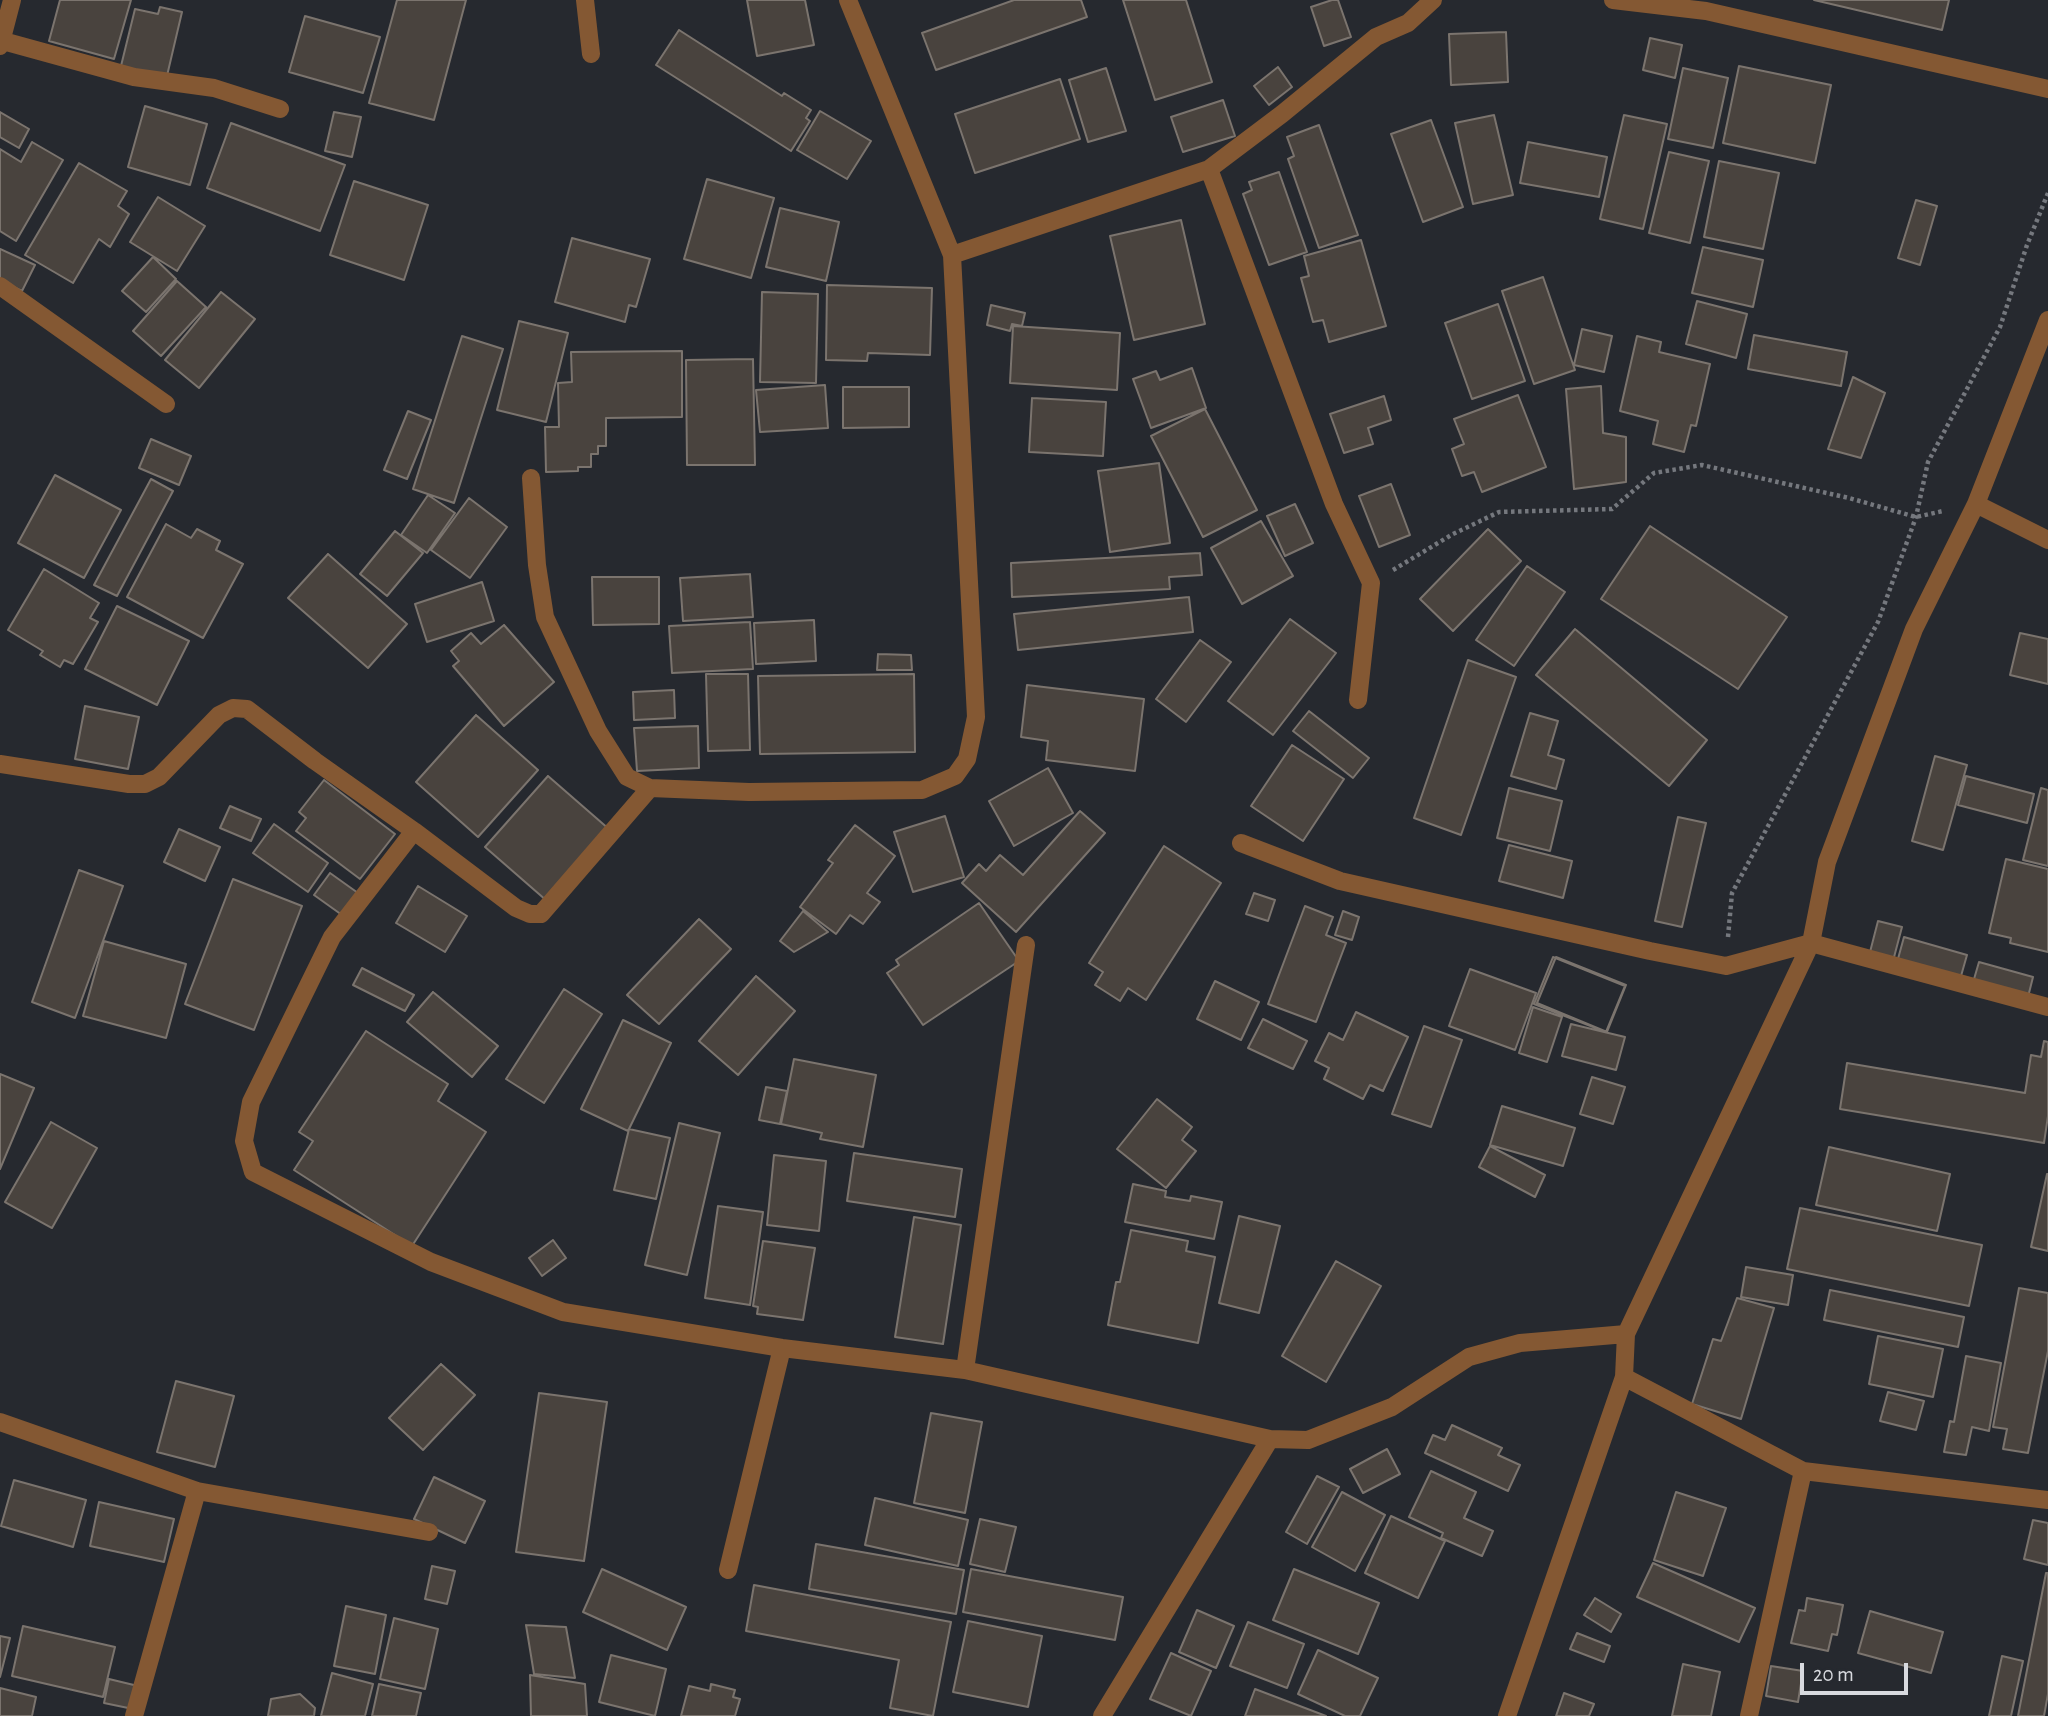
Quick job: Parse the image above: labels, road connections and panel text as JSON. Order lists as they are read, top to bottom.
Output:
{
  "scale_bar": "20 m"
}
